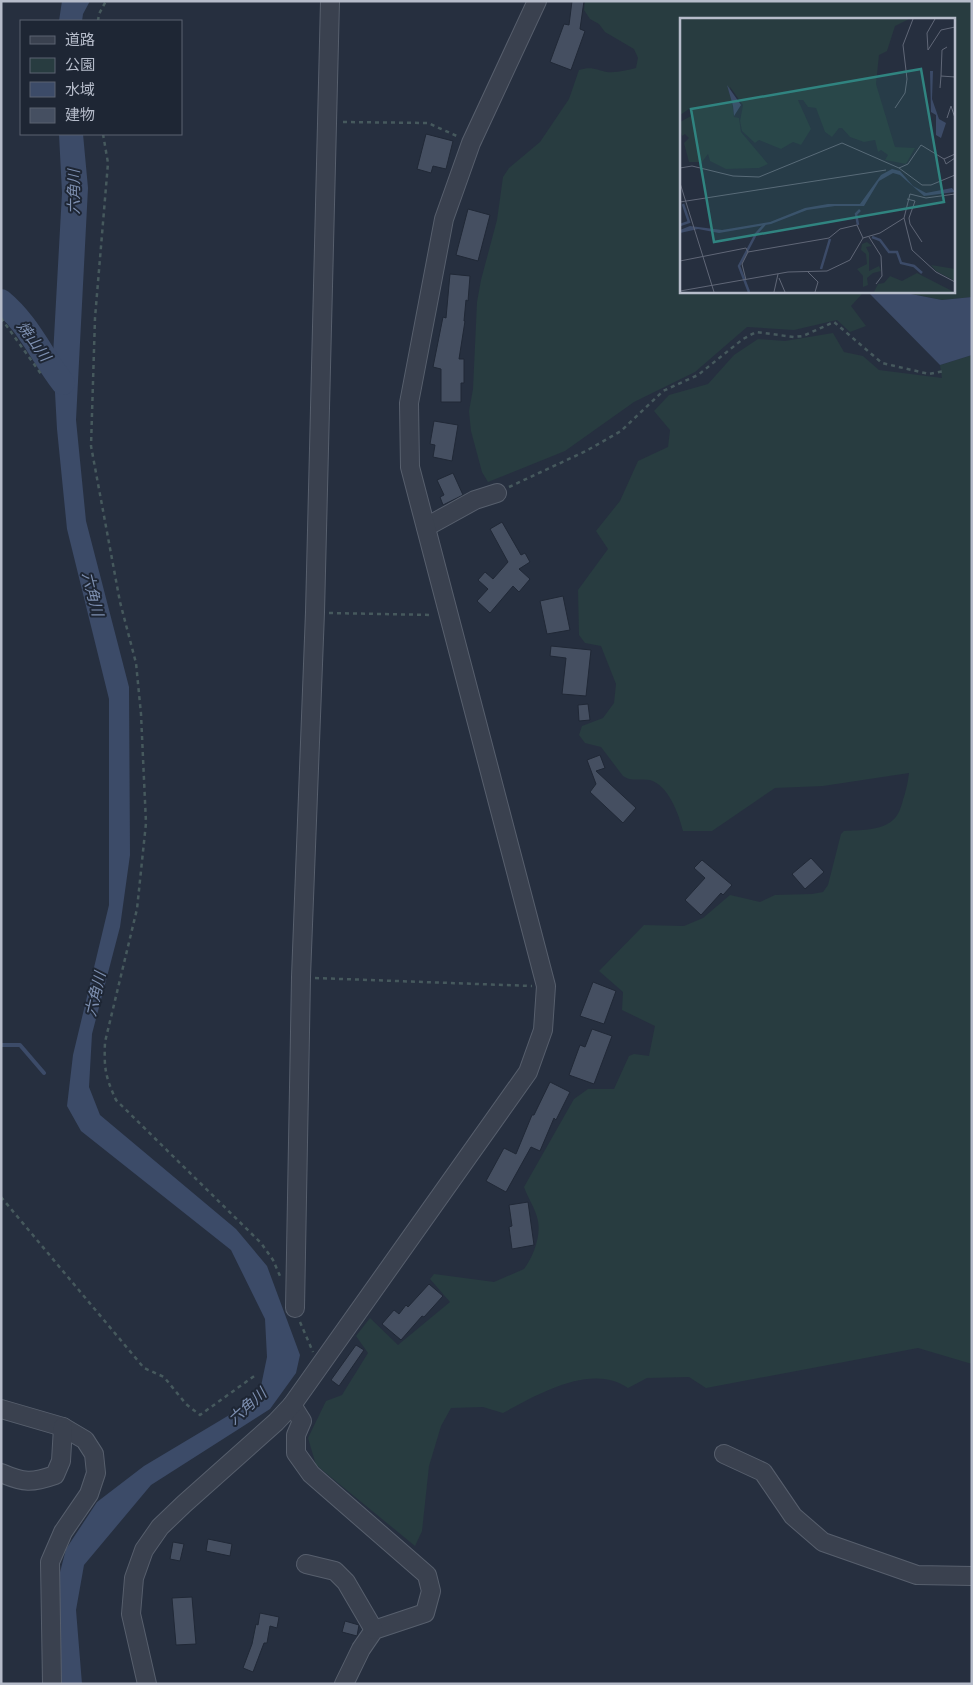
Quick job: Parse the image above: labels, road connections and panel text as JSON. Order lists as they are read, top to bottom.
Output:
{
  "water": ["六角川", "焼山川"],
  "legend": [
    "道路",
    "公園",
    "水域",
    "建物"
  ]
}
